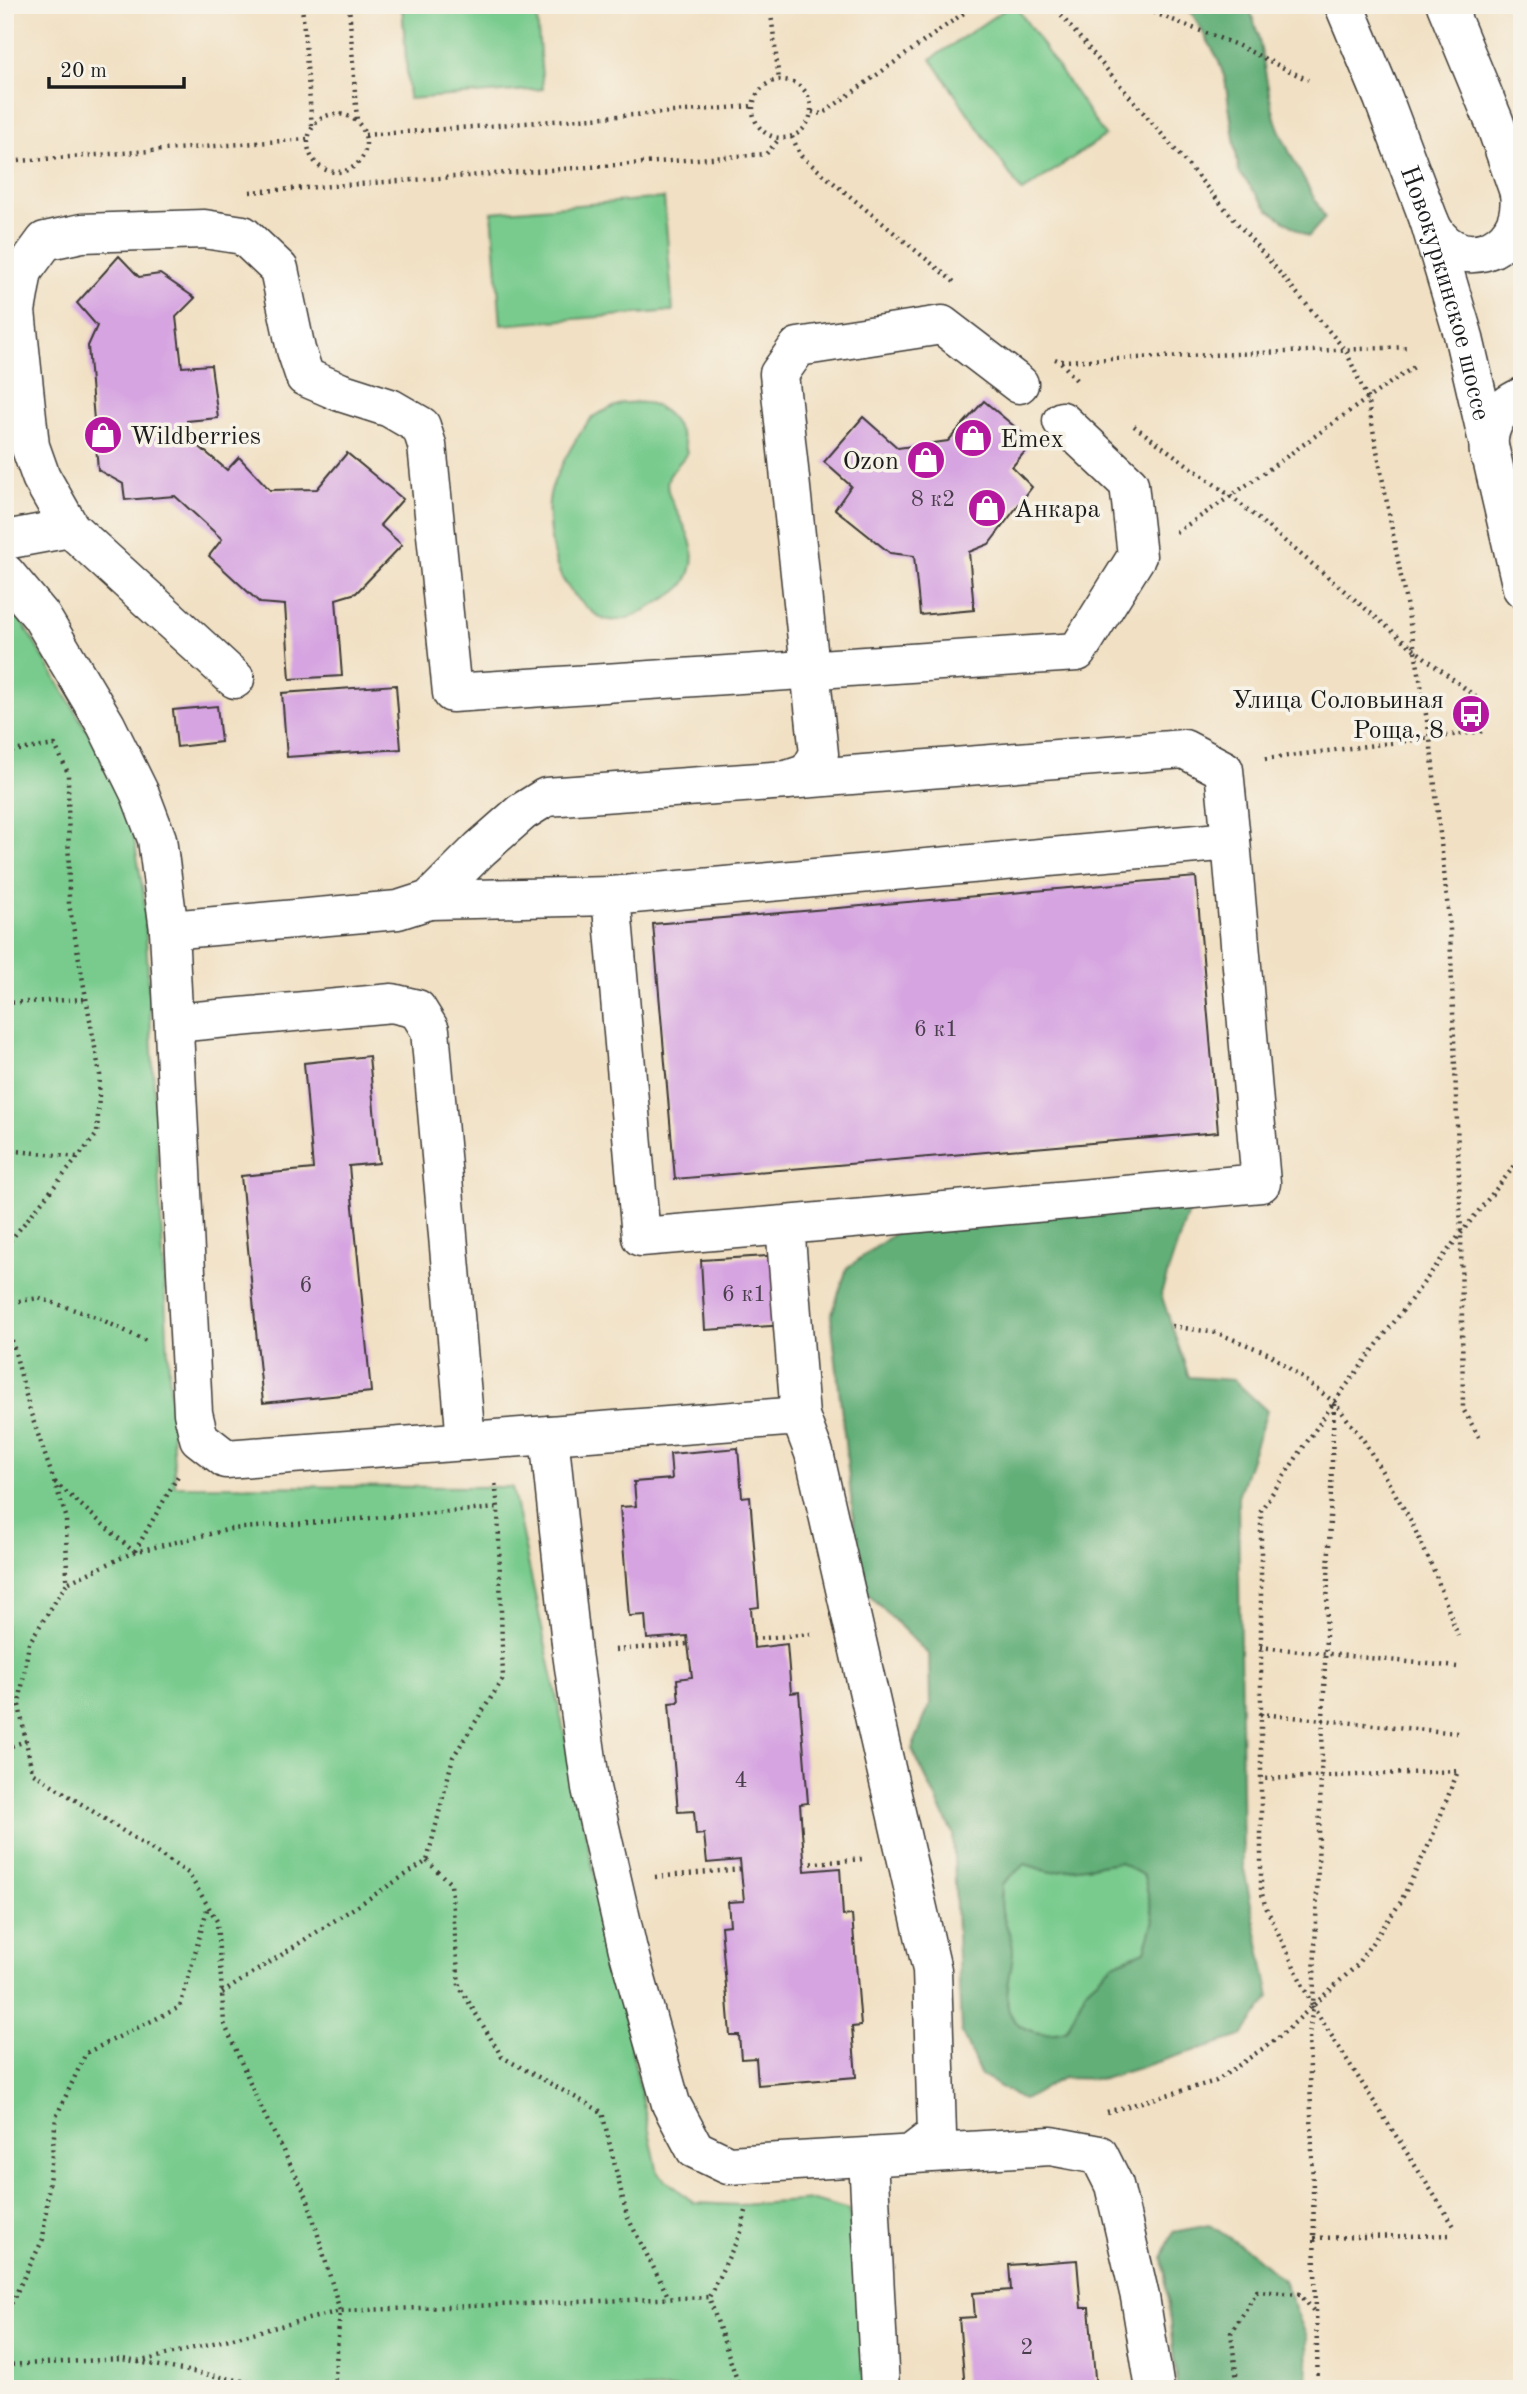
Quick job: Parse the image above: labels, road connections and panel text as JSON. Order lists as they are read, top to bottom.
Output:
{
  "streets": {
    "main road": ["Новокуркинское шоссе"]
  },
  "places": {
    "shop": [
      "Wildberries",
      "Emex",
      "Ozon",
      "Анкара"
    ],
    "bus stop": ["Улица Соловьиная Роща, 8"]
  },
  "house_numbers": [
    "8 к2",
    "6 к1",
    "6",
    "6 к1",
    "4",
    "2"
  ],
  "scale_bar": "20 m"
}
